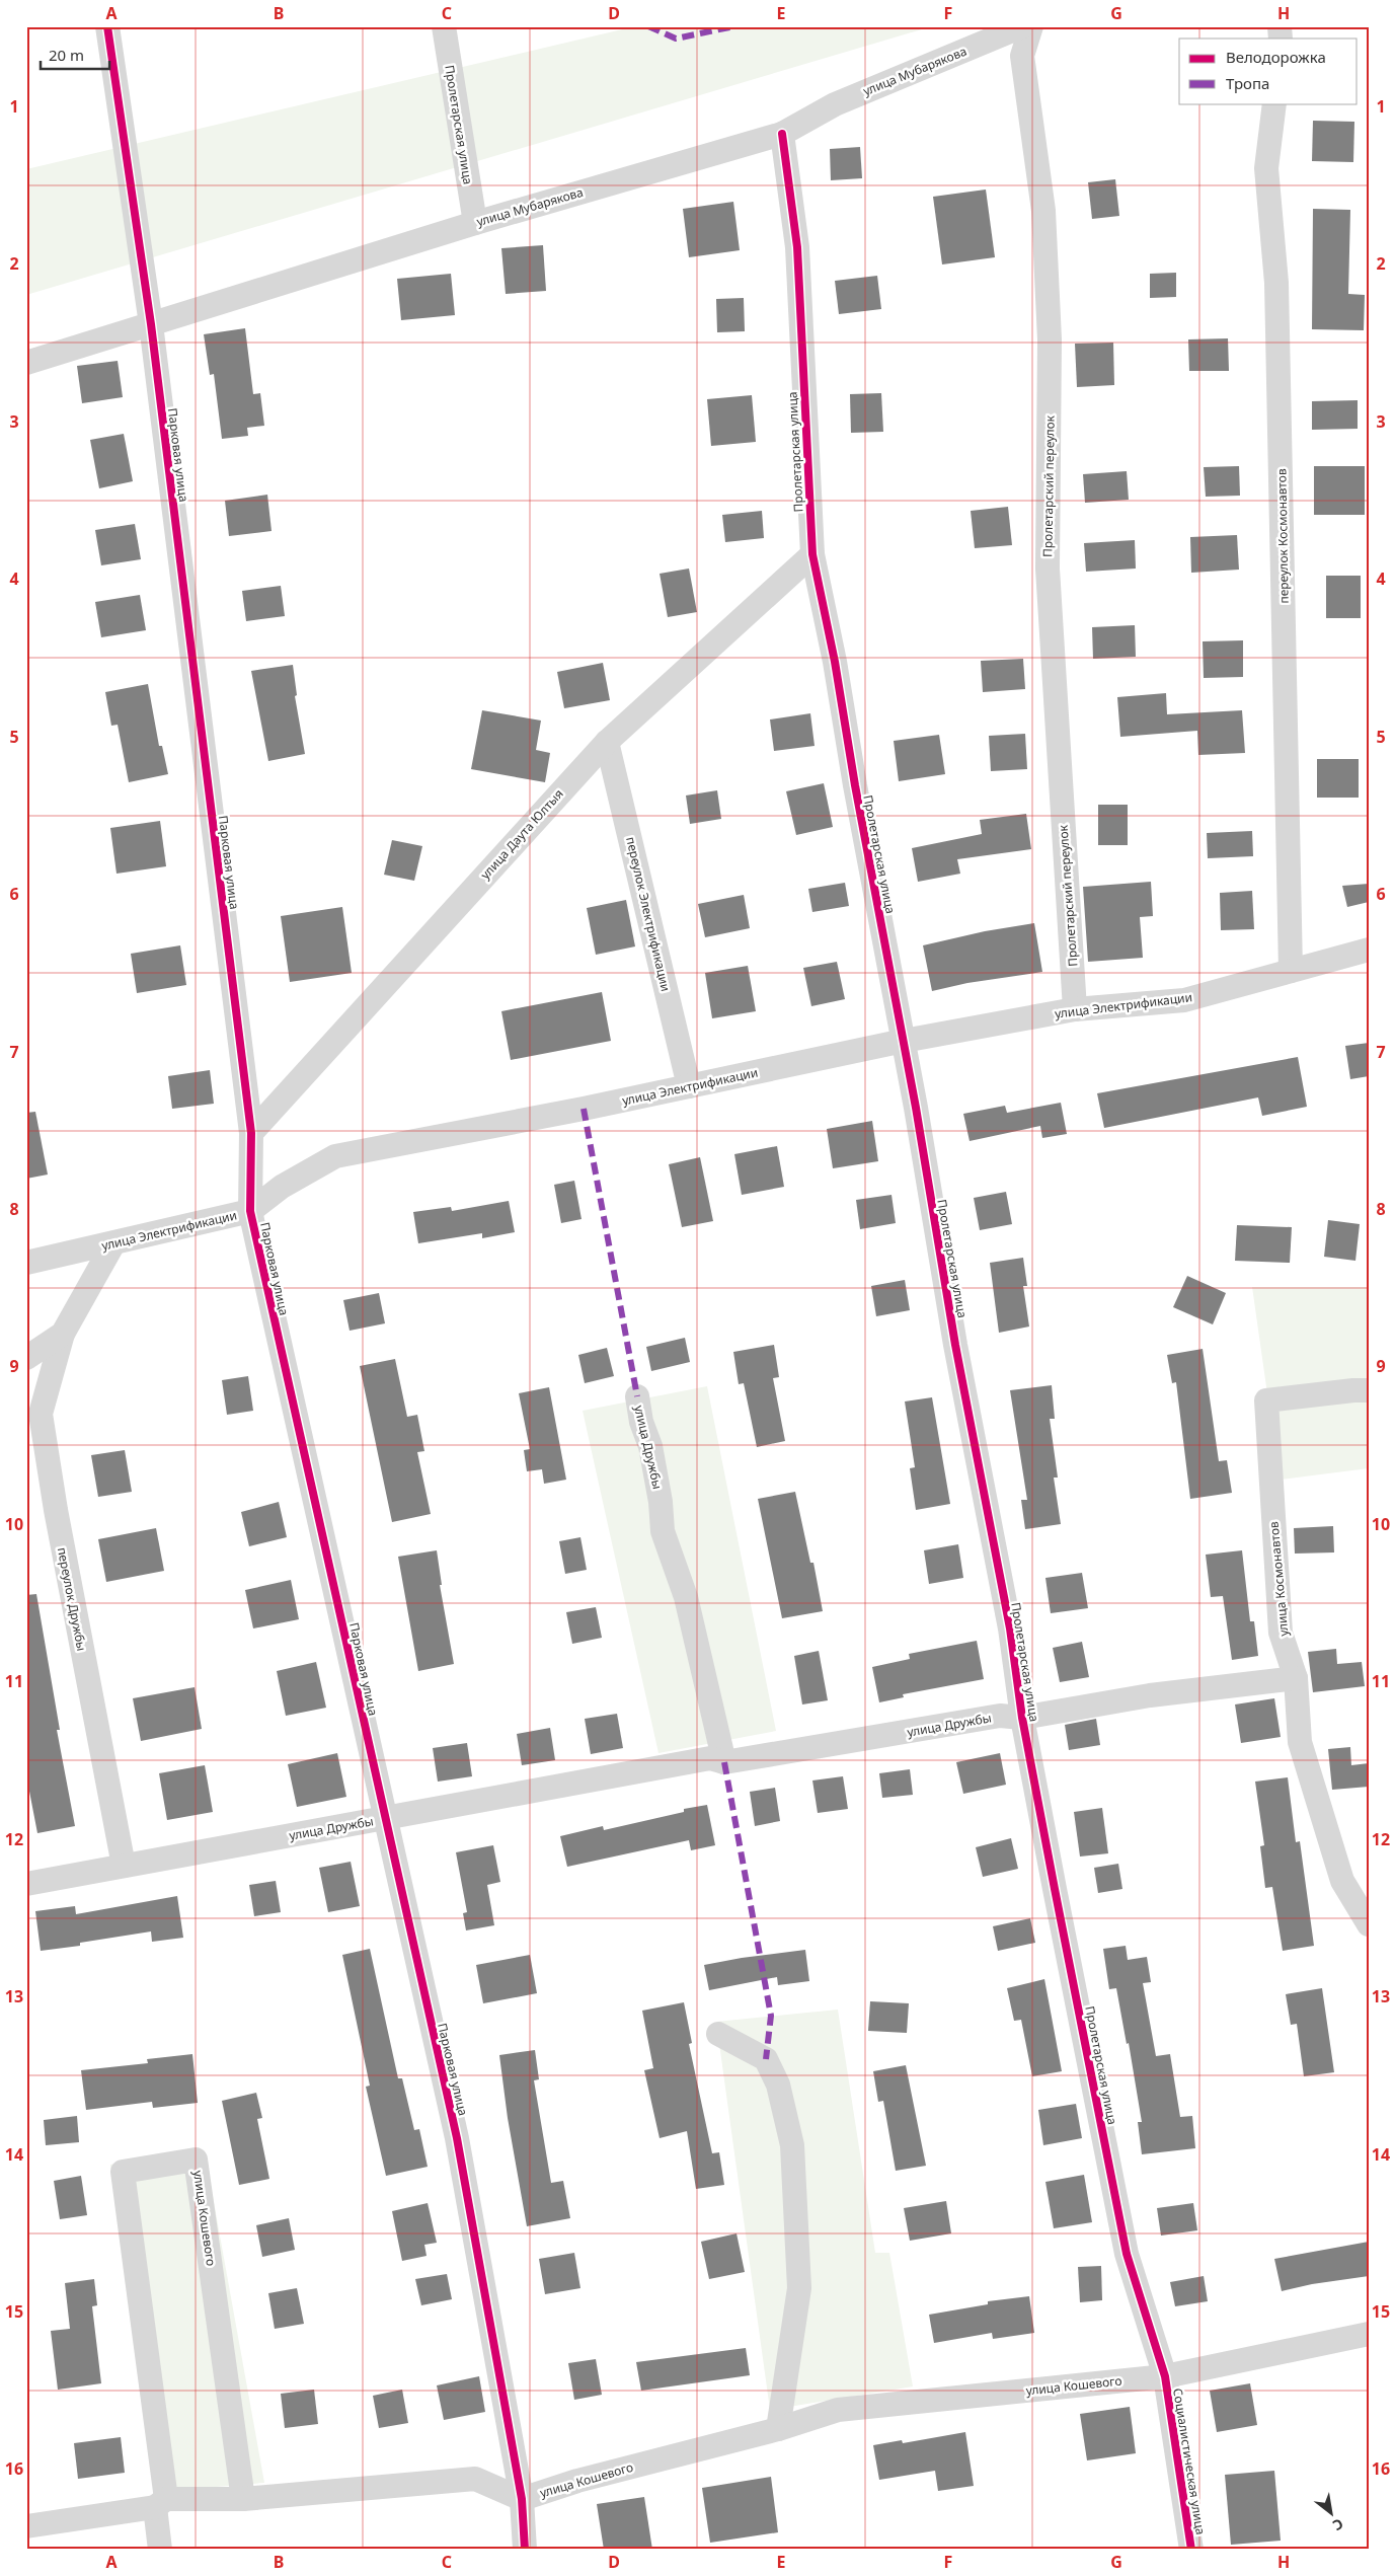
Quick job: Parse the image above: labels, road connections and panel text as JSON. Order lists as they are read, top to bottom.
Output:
{
  "streets": {
    "street": [
      "улица Мубарякова",
      "Пролетарская улица",
      "Парковая улица",
      "Пролетарский переулок",
      "переулок Космонавтов",
      "улица Даута Юлтыя",
      "переулок Электрификации",
      "улица Электрификации",
      "улица Дружбы",
      "улица Космонавтов",
      "переулок Дружбы",
      "улица Кошевого",
      "Социалистическая улица"
    ]
  },
  "crossings": [
    ["улица Мубарякова", "Пролетарская улица"],
    ["улица Мубарякова", "Парковая улица"],
    ["Пролетарская улица", "улица Даута Юлтыя"],
    ["Пролетарская улица", "улица Электрификации"],
    ["Пролетарская улица", "улица Дружбы"],
    ["Пролетарская улица", "улица Кошевого"],
    ["Пролетарская улица", "Социалистическая улица"],
    ["Парковая улица", "улица Даута Юлтыя"],
    ["Парковая улица", "улица Электрификации"],
    ["Парковая улица", "улица Дружбы"],
    ["Парковая улица", "улица Кошевого"],
    ["Пролетарский переулок", "улица Электрификации"],
    ["переулок Космонавтов", "улица Электрификации"],
    ["улица Даута Юлтыя", "переулок Электрификации"],
    ["переулок Электрификации", "улица Электрификации"],
    ["улица Дружбы", "улица Космонавтов"],
    ["улица Дружбы", "переулок Дружбы"],
    ["улица Кошевого", "Социалистическая улица"]
  ],
  "legend": ["Велодорожка", "Тропа"],
  "scale_bar": "20 m",
  "north": "bottom right",
  "grid": {
    "columns": [
      "A",
      "B",
      "C",
      "D",
      "E",
      "F",
      "G",
      "H"
    ],
    "rows": [
      "1",
      "2",
      "3",
      "4",
      "5",
      "6",
      "7",
      "8",
      "9",
      "10",
      "11",
      "12",
      "13",
      "14",
      "15",
      "16"
    ]
  }
}
